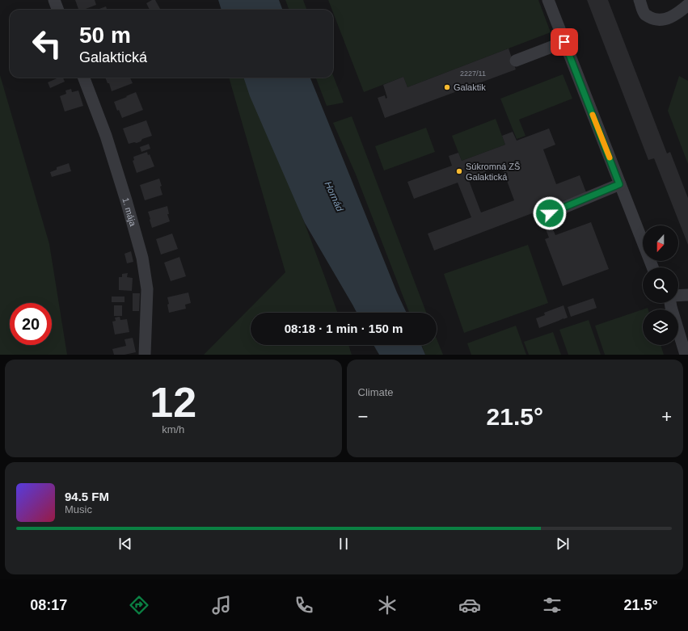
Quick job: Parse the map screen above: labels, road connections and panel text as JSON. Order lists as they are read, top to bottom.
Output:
{
  "streets": {
    "street": ["1. mája"]
  },
  "water": ["Hornád"],
  "places": ["Galaktik", "Súkromná ZŠ Galaktická"],
  "house_numbers": ["2227/11"],
  "north": "bottom",
  "page": {
    "turn": ["50 m", "Galaktická"],
    "limit": "20",
    "trip": "08:18 · 1 min · 150 m",
    "tile": [
      ["12", "km/h"],
      "Climate"
    ],
    "heat": ["−", "21.5°", "+"],
    "song": ["94.5 FM", "Music"],
    "tabs": ["08:17", "21.5°"]
  }
}
